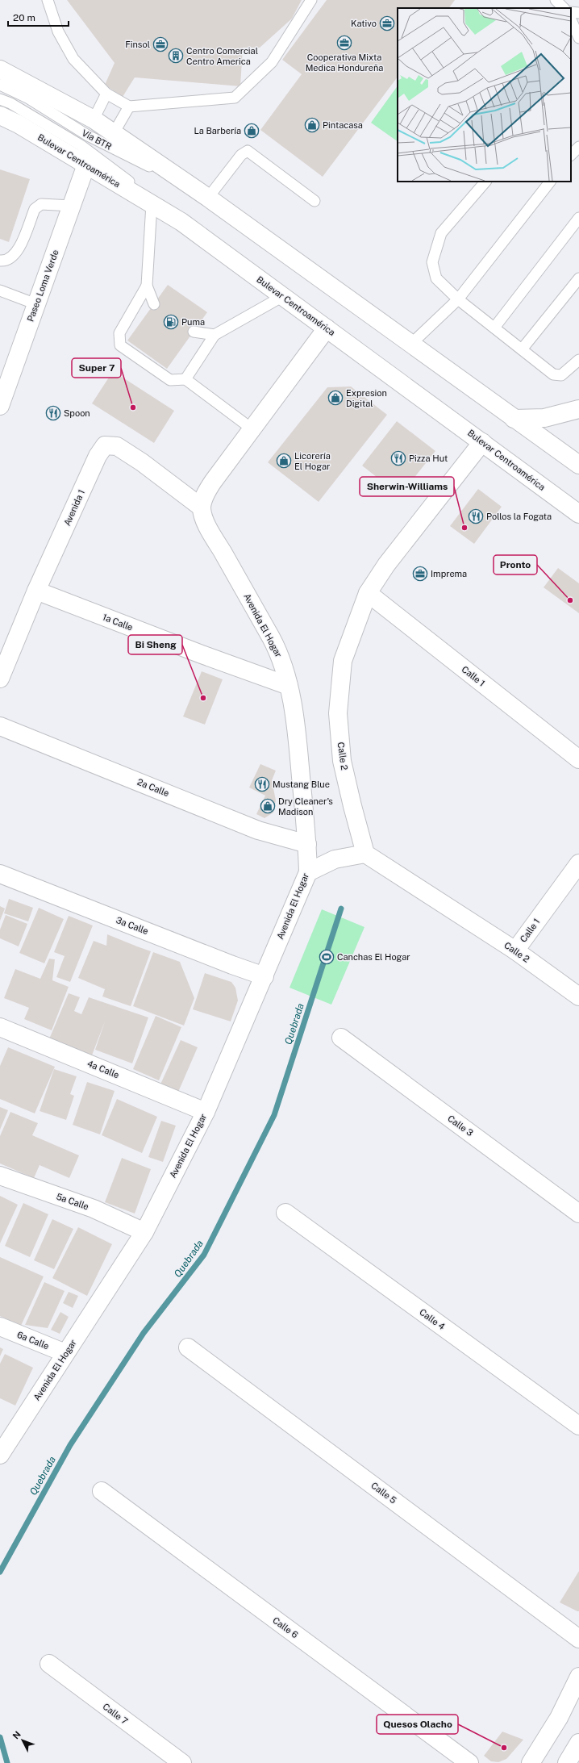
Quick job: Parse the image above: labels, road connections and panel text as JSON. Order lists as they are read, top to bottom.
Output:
{
  "streets": {
    "street": [
      "Bulevar Centroamérica",
      "Paseo Loma Verde",
      "Avenida 1",
      "1a Calle",
      "Avenida El Hogar",
      "Calle 1",
      "Calle 2",
      "2a Calle",
      "3a Calle",
      "4a Calle",
      "Calle 3",
      "5a Calle",
      "Calle 4",
      "6a Calle",
      "Calle 5",
      "Calle 6",
      "Calle 7"
    ],
    "lane": ["Vía BTR"]
  },
  "crossings": [
    ["Vía BTR", "Bulevar Centroamérica"],
    ["Bulevar Centroamérica", "Paseo Loma Verde"],
    ["Bulevar Centroamérica", "Calle 2"],
    ["Avenida 1", "1a Calle"],
    ["Avenida 1", "Avenida El Hogar"],
    ["1a Calle", "Avenida El Hogar"],
    ["Avenida El Hogar", "2a Calle"],
    ["Avenida El Hogar", "3a Calle"],
    ["Avenida El Hogar", "4a Calle"],
    ["Avenida El Hogar", "5a Calle"],
    ["Avenida El Hogar", "6a Calle"],
    ["Calle 1", "Calle 2"]
  ],
  "water": ["Quebrada"],
  "places": {
    "office": [
      "Kativo",
      "Cooperativa Mixta Medica Hondureña",
      "Finsol",
      "Imprema"
    ],
    "building": ["Centro Comercial Centro America"],
    "shop": [
      "Pintacasa",
      "La Barbería",
      "Expresion Digital",
      "Licorería El Hogar",
      "Dry Cleaner's Madison"
    ],
    "fuel station": ["Puma"],
    "other": [
      "Super 7",
      "Sherwin-Williams",
      "Pronto",
      "Bi Sheng",
      "Quesos Olacho"
    ],
    "restaurant": [
      "Spoon",
      "Pizza Hut",
      "Pollos la Fogata",
      "Mustang Blue"
    ],
    "sports": ["Canchas El Hogar"]
  },
  "scale_bar": "20 m",
  "north": "top left"
}
